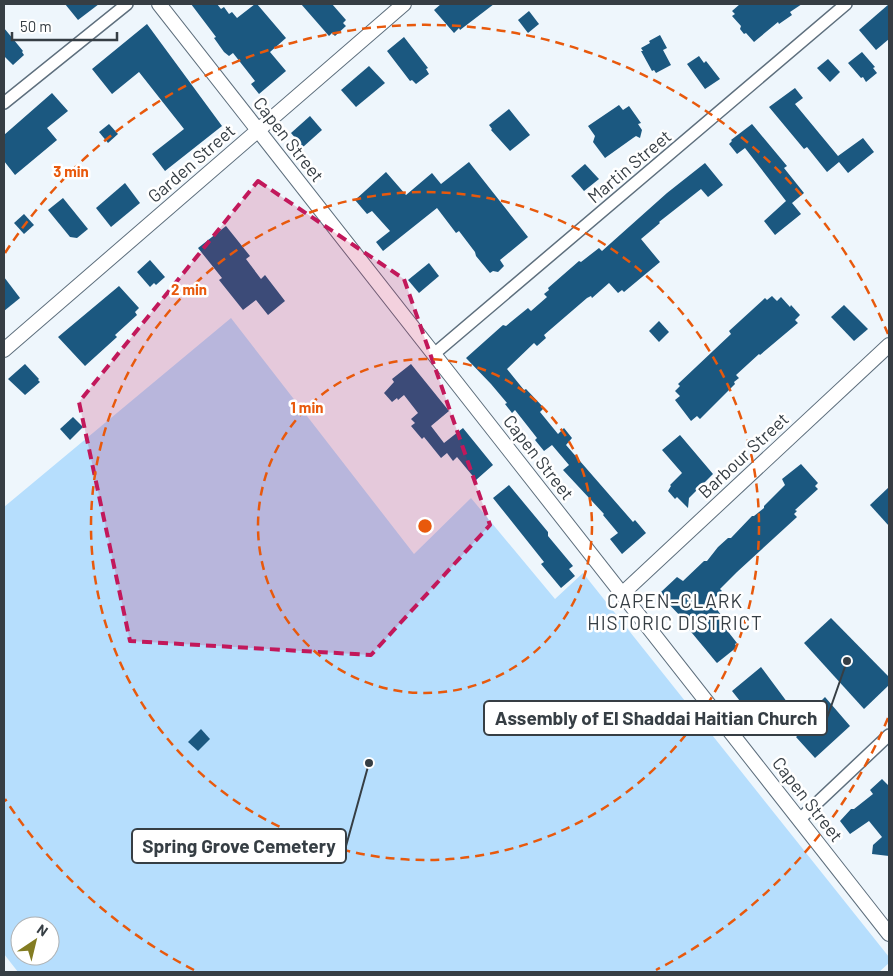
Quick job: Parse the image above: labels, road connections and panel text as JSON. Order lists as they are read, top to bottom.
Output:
{
  "streets": {
    "street": [
      "Capen Street",
      "Garden Street",
      "Martin Street",
      "Barbour Street"
    ]
  },
  "crossings": [
    ["Capen Street", "Garden Street"],
    ["Capen Street", "Martin Street"],
    ["Capen Street", "Barbour Street"]
  ],
  "districts": ["CAPEN–CLARK HISTORIC DISTRICT"],
  "places": ["Assembly of El Shaddai Haitian Church", "Spring Grove Cemetery"],
  "scale_bar": "50 m",
  "north": "top right",
  "rings": ["3 min", "2 min", "1 min"]
}
